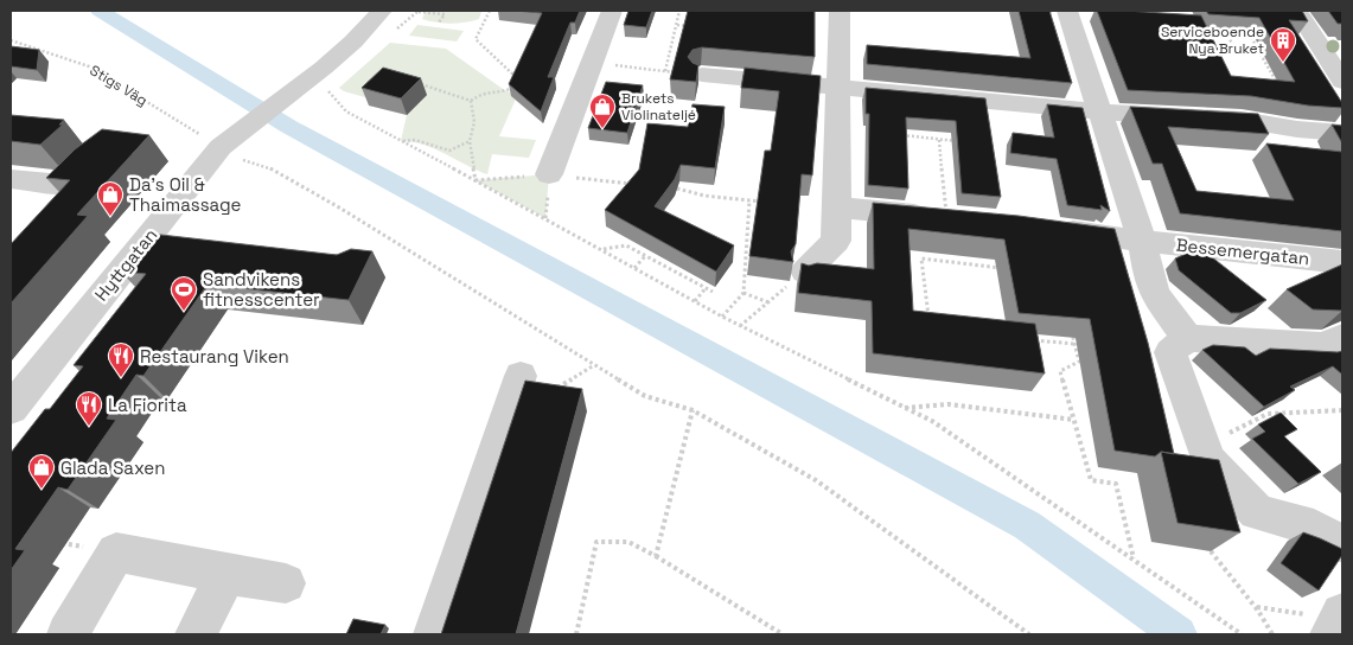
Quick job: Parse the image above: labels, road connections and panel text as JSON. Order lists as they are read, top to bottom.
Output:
{
  "streets": {
    "street": ["Bessemergatan", "Hyttgatan"],
    "path": ["Stigs Väg"]
  },
  "crossings": [
    ["Stigs Väg", "Hyttgatan"]
  ],
  "places": {
    "building": ["Serviceboende Nya Bruket"],
    "shop": ["Brukets Violinateljé", "Da's Oil & Thaimassage", "Glada Saxen"],
    "sports": ["Sandvikens fitnesscenter"],
    "restaurant": ["Restaurang Viken", "La Fiorita"]
  }
}
